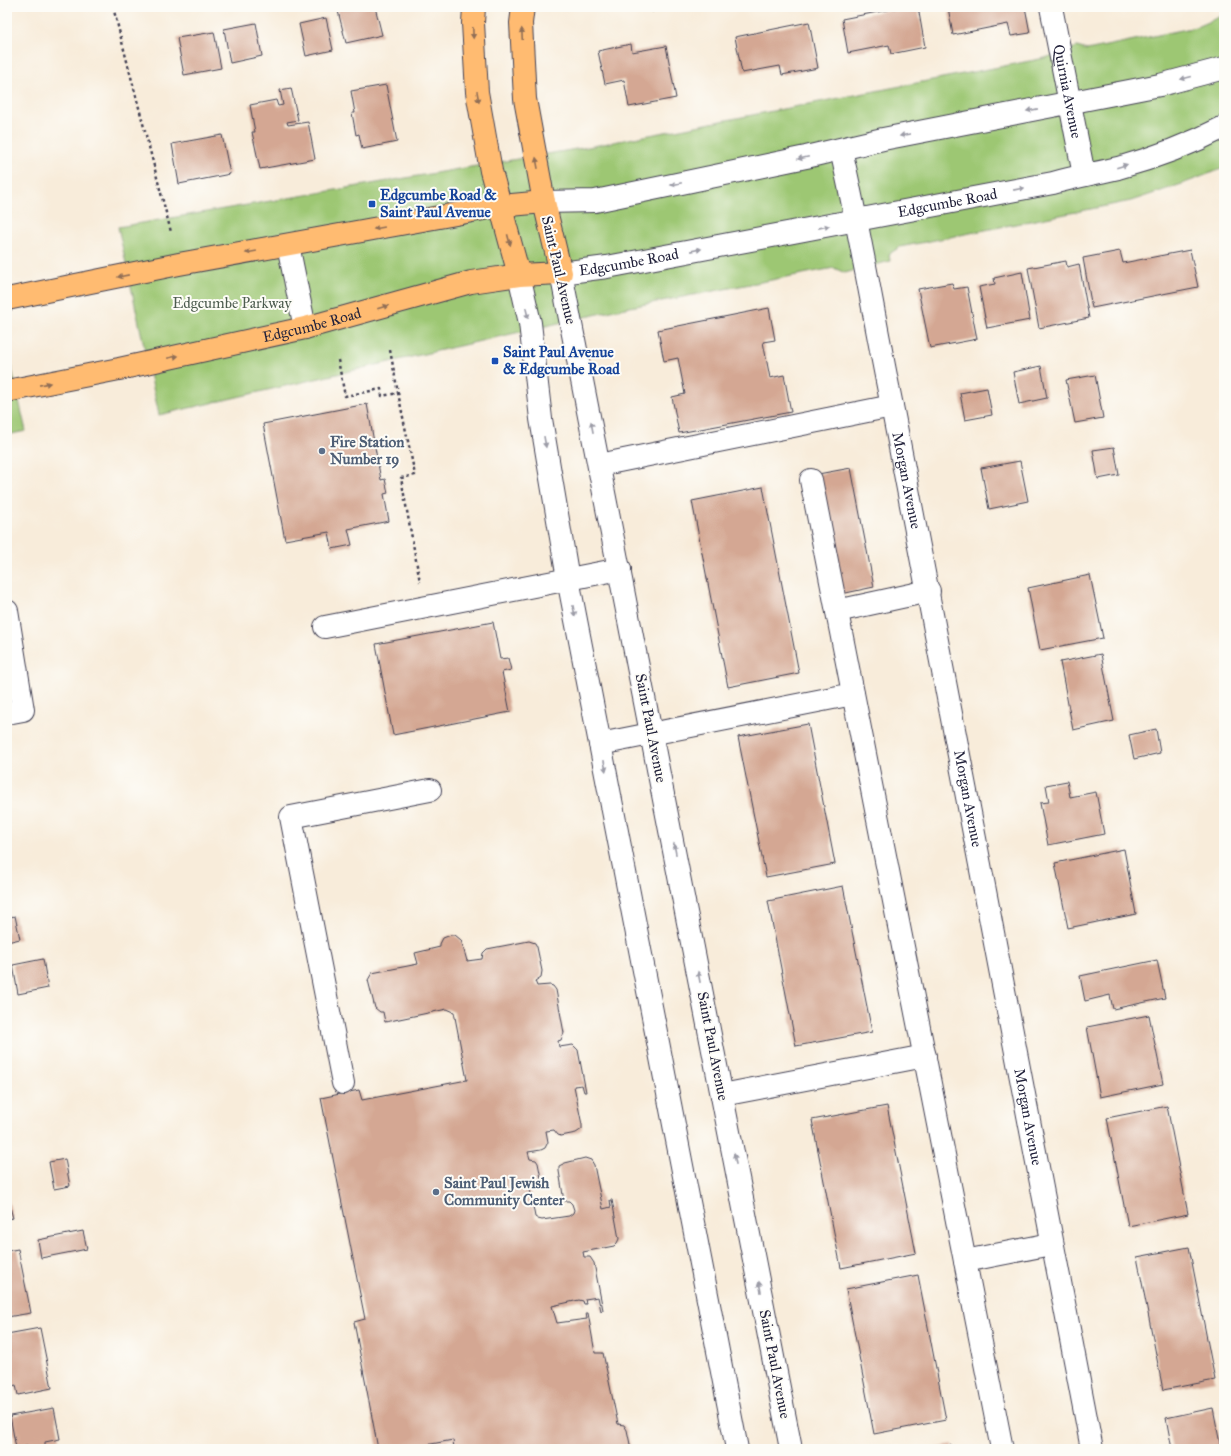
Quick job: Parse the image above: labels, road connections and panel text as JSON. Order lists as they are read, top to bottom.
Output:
{
  "streets": {
    "main road": ["Edgcumbe Road", "Saint Paul Avenue"],
    "street": ["Quirnia Avenue", "Morgan Avenue"]
  },
  "crossings": [
    ["Quirnia Avenue", "Edgcumbe Road"],
    ["Edgcumbe Road", "Saint Paul Avenue"],
    ["Edgcumbe Road", "Morgan Avenue"]
  ],
  "one_way": ["Saint Paul Avenue"],
  "parks": ["Edgcumbe Parkway"],
  "places": {
    "transit": ["Edgcumbe Road & Saint Paul Avenue", "Saint Paul Avenue & Edgcumbe Road"],
    "other": ["Fire Station Number 19", "Saint Paul Jewish Community Center"]
  }
}
